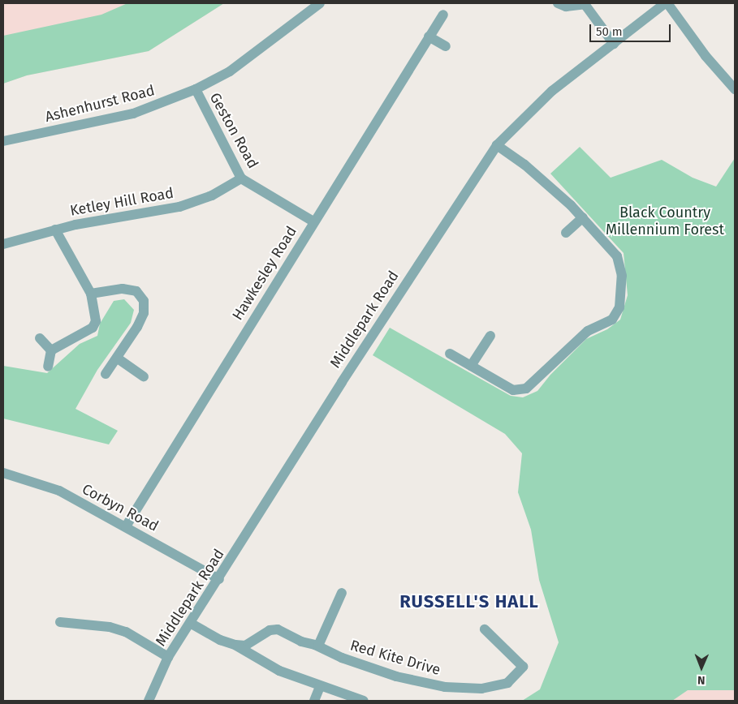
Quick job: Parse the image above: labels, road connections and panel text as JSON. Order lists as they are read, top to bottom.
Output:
{
  "streets": {
    "street": [
      "Ashenhurst Road",
      "Geston Road",
      "Ketley Hill Road",
      "Hawkesley Road",
      "Middlepark Road",
      "Corbyn Road",
      "Red Kite Drive"
    ]
  },
  "crossings": [
    ["Ashenhurst Road", "Geston Road"],
    ["Geston Road", "Ketley Hill Road"],
    ["Geston Road", "Hawkesley Road"],
    ["Hawkesley Road", "Corbyn Road"],
    ["Middlepark Road", "Corbyn Road"]
  ],
  "districts": ["RUSSELL'S HALL"],
  "parks": ["Black Country Millennium Forest"],
  "scale_bar": "50 m",
  "north": "bottom"
}
